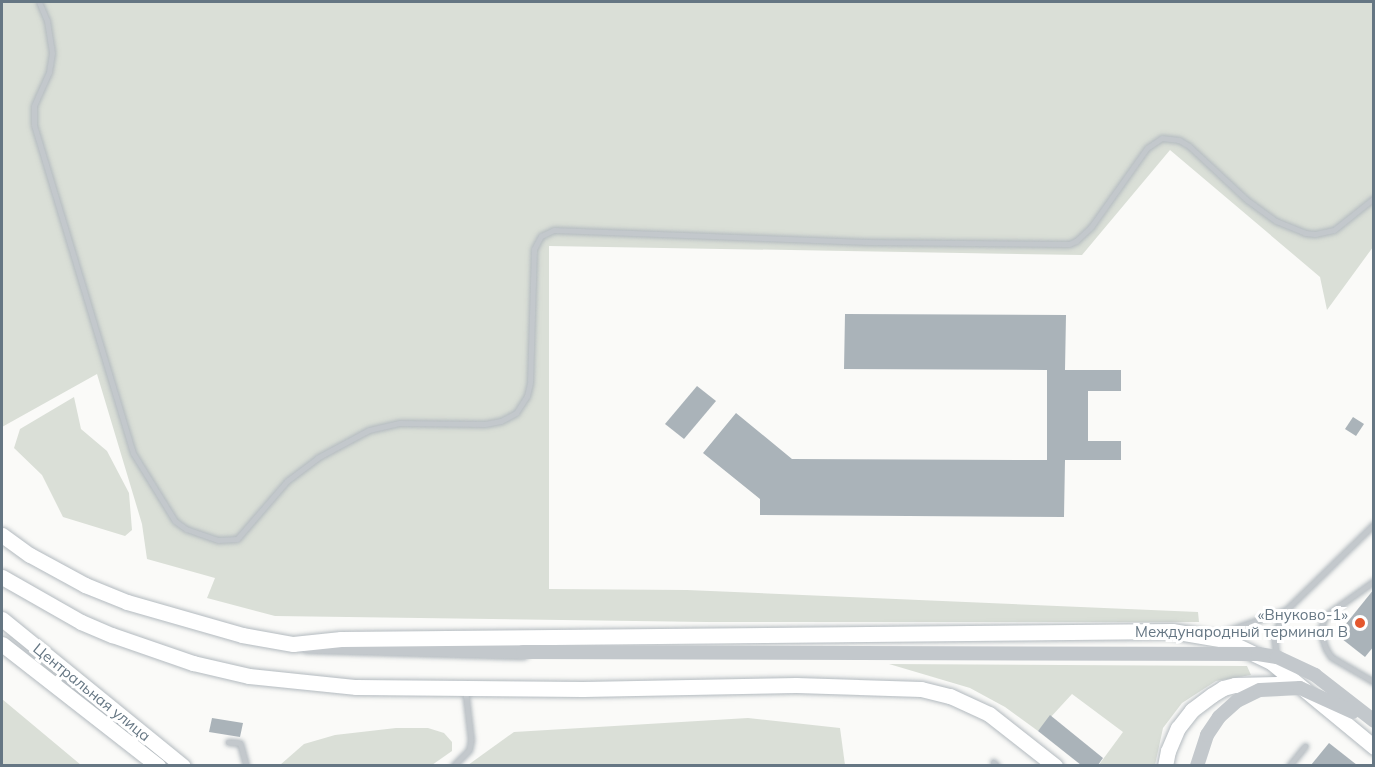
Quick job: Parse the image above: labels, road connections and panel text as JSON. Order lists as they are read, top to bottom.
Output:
{
  "streets": {
    "main road": ["Центральная улица"]
  },
  "places": ["«Внуково-1» Международный терминал B"]
}
